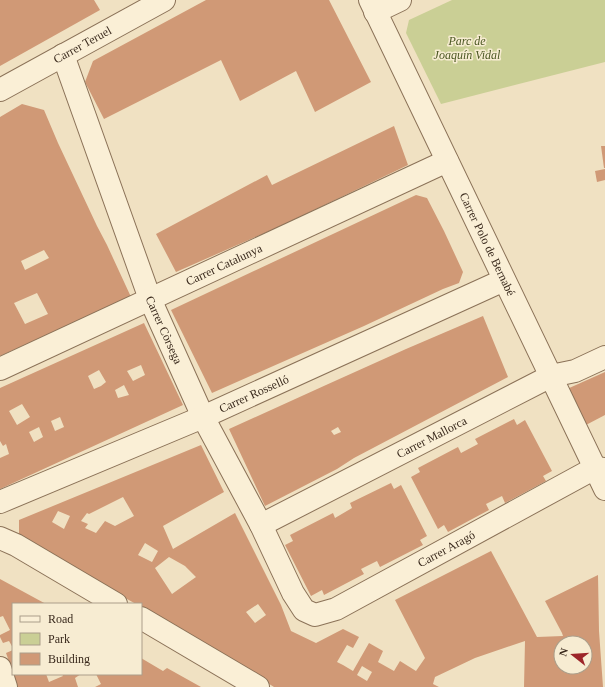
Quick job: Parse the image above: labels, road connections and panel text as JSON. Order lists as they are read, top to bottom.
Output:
{
  "streets": {
    "street": [
      "Carrer Teruel",
      "Carrer Polo de Bernabé",
      "Carrer Catalunya",
      "Carrer Còrsega",
      "Carrer Rosselló",
      "Carrer Mallorca",
      "Carrer Aragó"
    ]
  },
  "crossings": [
    ["Carrer Teruel", "Carrer Còrsega"],
    ["Carrer Polo de Bernabé", "Carrer Catalunya"],
    ["Carrer Polo de Bernabé", "Carrer Rosselló"],
    ["Carrer Polo de Bernabé", "Carrer Mallorca"],
    ["Carrer Polo de Bernabé", "Carrer Aragó"],
    ["Carrer Catalunya", "Carrer Còrsega"],
    ["Carrer Còrsega", "Carrer Rosselló"],
    ["Carrer Còrsega", "Carrer Mallorca"],
    ["Carrer Còrsega", "Carrer Aragó"]
  ],
  "parks": ["Parc de Joaquín Vidal"],
  "legend": ["Road", "Park", "Building"],
  "north": "left"
}
